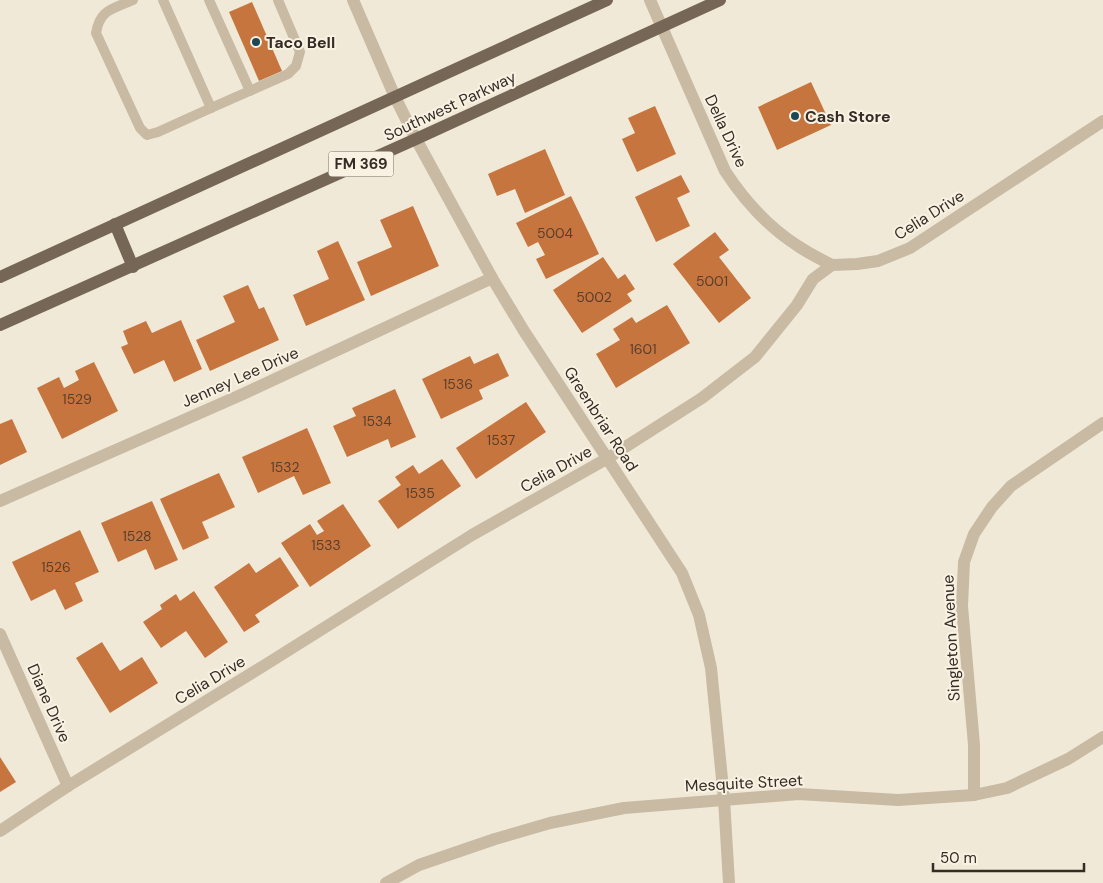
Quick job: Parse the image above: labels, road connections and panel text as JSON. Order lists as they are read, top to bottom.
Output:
{
  "streets": {
    "main road": ["Southwest Parkway", "FM 369"],
    "street": [
      "Della Drive",
      "Celia Drive",
      "Jenney Lee Drive",
      "Greenbriar Road",
      "Singleton Avenue",
      "Diane Drive",
      "Mesquite Street"
    ]
  },
  "crossings": [
    ["Southwest Parkway", "Della Drive"],
    ["Southwest Parkway", "Greenbriar Road"],
    ["Della Drive", "Celia Drive"],
    ["Celia Drive", "Greenbriar Road"],
    ["Celia Drive", "Diane Drive"],
    ["Jenney Lee Drive", "Greenbriar Road"],
    ["Greenbriar Road", "Mesquite Street"],
    ["Singleton Avenue", "Mesquite Street"]
  ],
  "places": ["Taco Bell", "Cash Store"],
  "house_numbers": [
    "5004",
    "5001",
    "5002",
    "1601",
    "1536",
    "1529",
    "1534",
    "1537",
    "1532",
    "1535",
    "1528",
    "1533",
    "1526"
  ],
  "scale_bar": "50 m"
}
